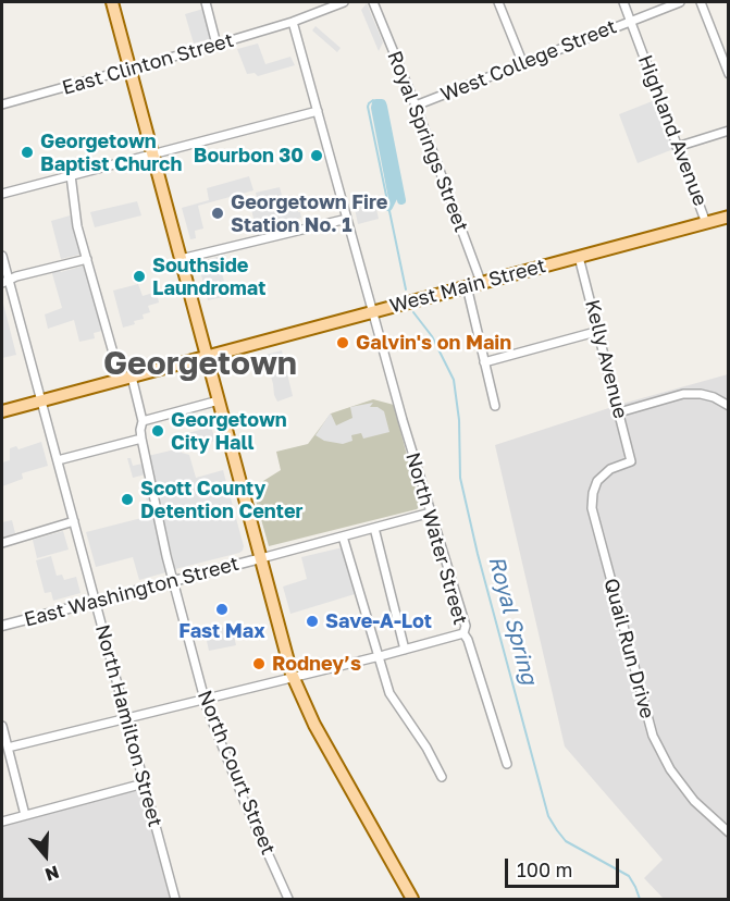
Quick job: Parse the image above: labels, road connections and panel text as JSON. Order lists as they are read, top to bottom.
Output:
{
  "streets": {
    "main road": ["West Main Street"],
    "street": [
      "West College Street",
      "East Clinton Street",
      "Highland Avenue",
      "Royal Springs Street",
      "Kelly Avenue",
      "North Water Street",
      "East Washington Street",
      "Quail Run Drive",
      "North Hamilton Street",
      "North Court Street"
    ]
  },
  "crossings": [
    ["West College Street", "Highland Avenue"],
    ["West College Street", "Royal Springs Street"],
    ["East Clinton Street", "North Water Street"],
    ["Highland Avenue", "West Main Street"],
    ["Royal Springs Street", "West Main Street"],
    ["West Main Street", "Kelly Avenue"],
    ["West Main Street", "North Water Street"],
    ["West Main Street", "North Hamilton Street"],
    ["West Main Street", "North Court Street"],
    ["Kelly Avenue", "Quail Run Drive"],
    ["East Washington Street", "North Hamilton Street"],
    ["East Washington Street", "North Court Street"]
  ],
  "districts": ["Georgetown"],
  "water": ["Royal Spring"],
  "places": [
    "Georgetown Baptist Church",
    "Bourbon 30",
    "Georgetown Fire Station No. 1",
    "Southside Laundromat",
    "Galvin's on Main",
    "Georgetown City Hall",
    "Scott County Detention Center",
    "Fast Max",
    "Save-A-Lot",
    "Rodney’s"
  ],
  "scale_bar": "100 m",
  "north": "bottom"
}
